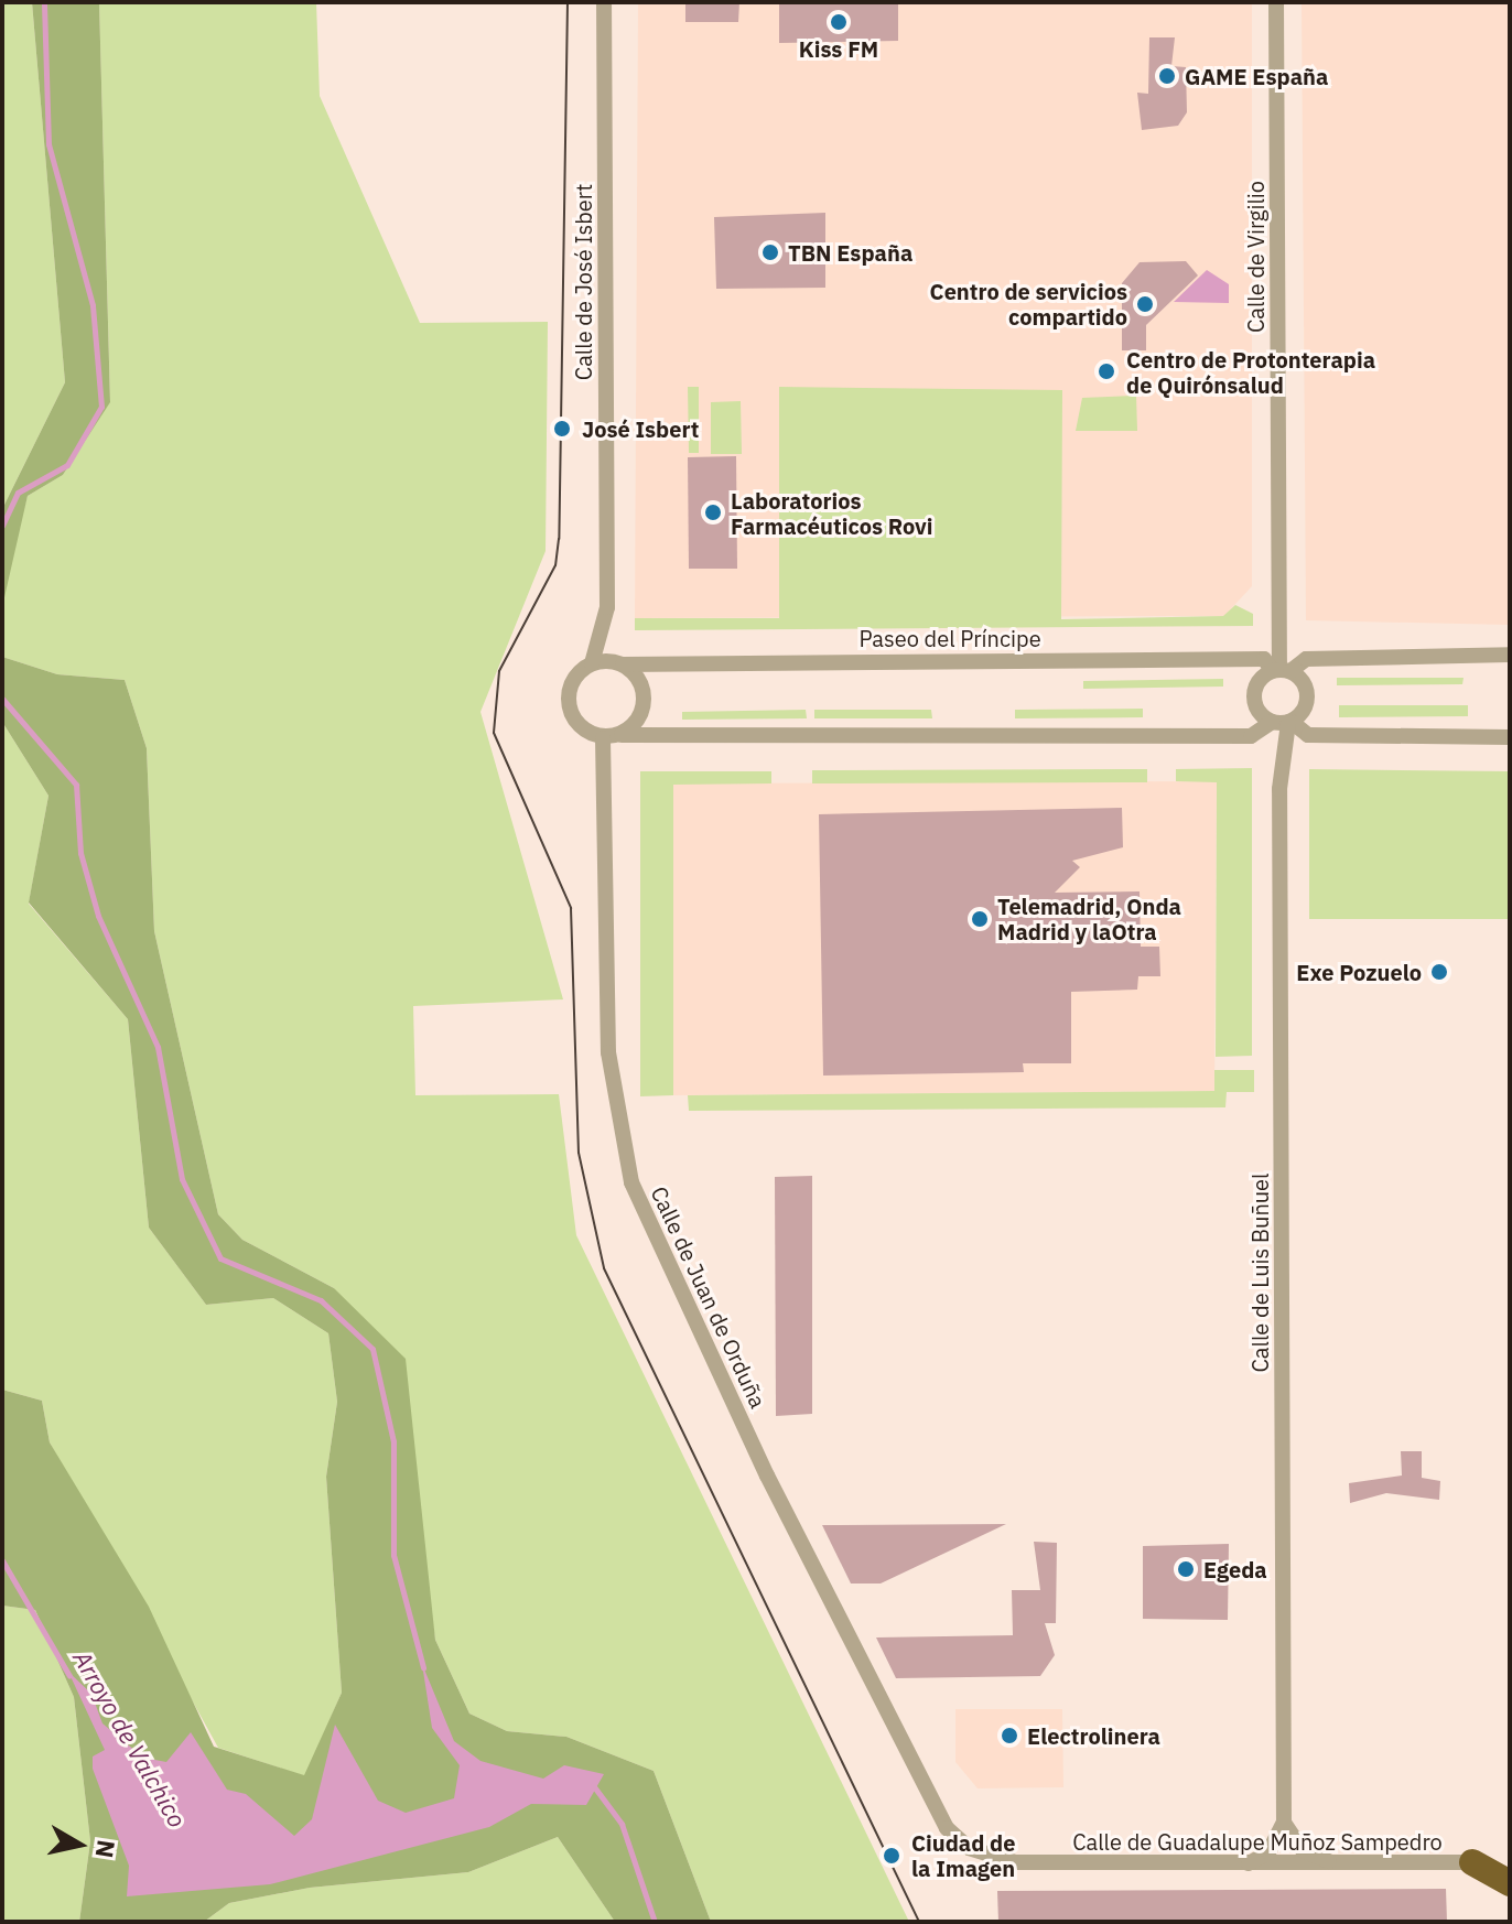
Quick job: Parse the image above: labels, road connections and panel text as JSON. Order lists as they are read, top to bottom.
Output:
{
  "streets": {
    "street": [
      "Calle de Virgilio",
      "Calle de José Isbert",
      "Paseo del Príncipe",
      "Calle de Luis Buñuel",
      "Calle de Juan de Orduña",
      "Calle de Guadalupe Muñoz Sampedro"
    ]
  },
  "crossings": [
    ["Calle de Virgilio", "Paseo del Príncipe"],
    ["Calle de Virgilio", "Calle de Luis Buñuel"],
    ["Calle de José Isbert", "Paseo del Príncipe"],
    ["Calle de José Isbert", "Calle de Juan de Orduña"],
    ["Paseo del Príncipe", "Calle de Luis Buñuel"],
    ["Paseo del Príncipe", "Calle de Juan de Orduña"],
    ["Calle de Juan de Orduña", "Calle de Guadalupe Muñoz Sampedro"]
  ],
  "water": ["Arroyo de Valchico"],
  "places": [
    "Kiss FM",
    "GAME España",
    "TBN España",
    "Centro de servicios compartido",
    "Centro de Protonterapia de Quirónsalud",
    "José Isbert",
    "Laboratorios Farmacéuticos Rovi",
    "Telemadrid, Onda Madrid y laOtra",
    "Exe Pozuelo",
    "Egeda",
    "Electrolinera",
    "Ciudad de la Imagen"
  ],
  "north": "right"
}
